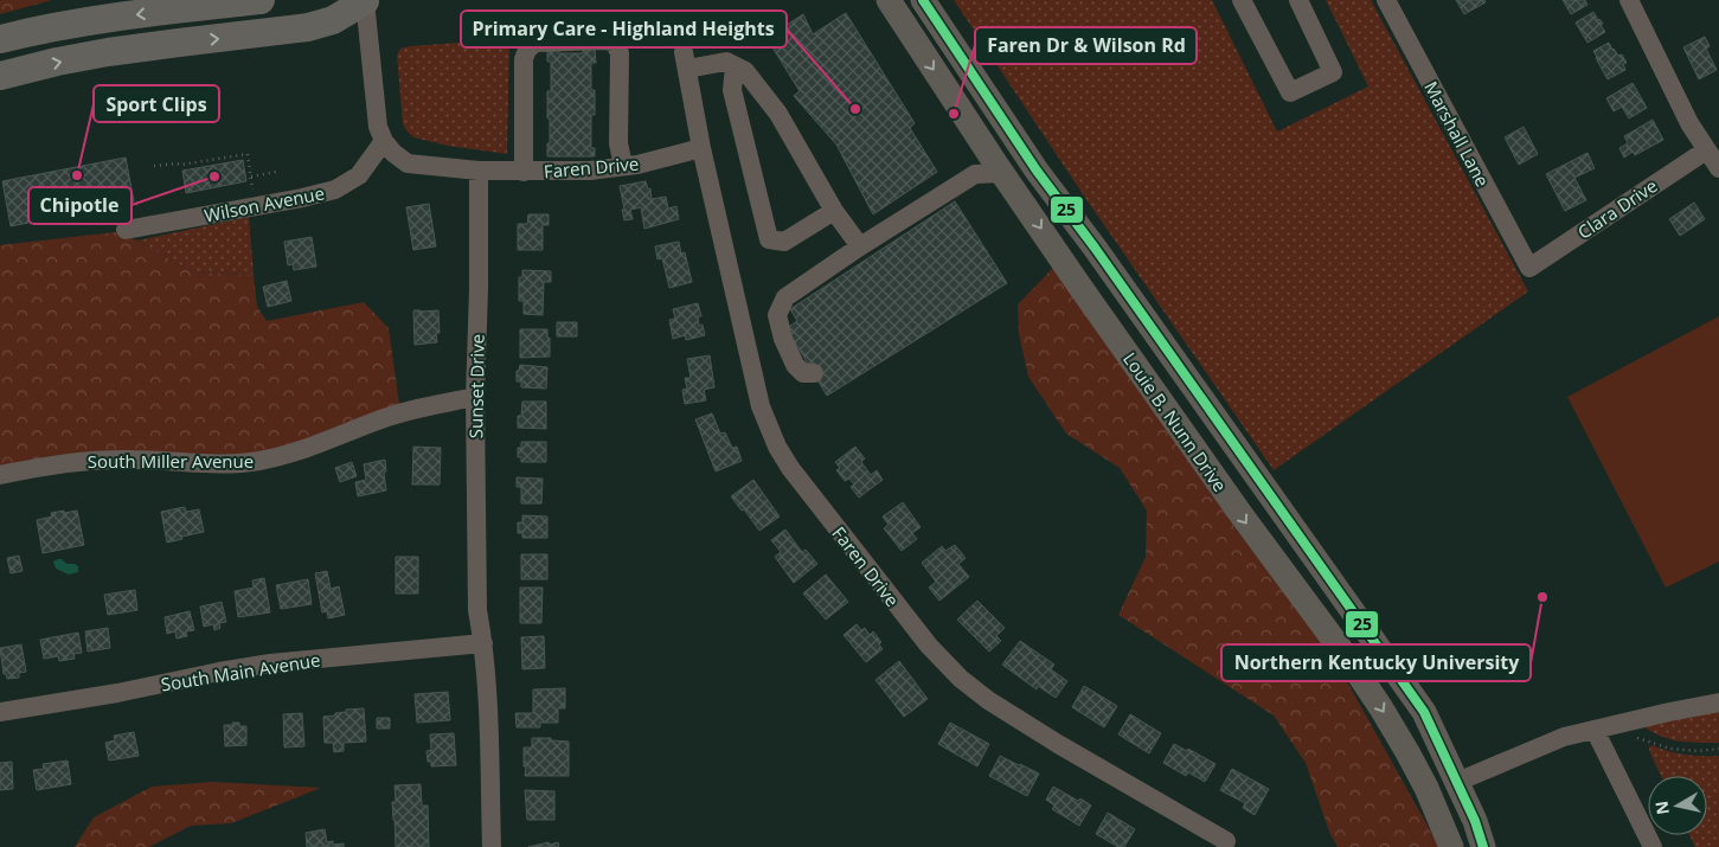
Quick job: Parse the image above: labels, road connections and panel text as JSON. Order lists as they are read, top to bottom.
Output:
{
  "streets": {
    "main road": ["Louie B. Nunn Drive"],
    "street": [
      "Marshall Lane",
      "Faren Drive",
      "Wilson Avenue",
      "Clara Drive",
      "Sunset Drive",
      "South Miller Avenue",
      "South Main Avenue"
    ]
  },
  "crossings": [
    ["Marshall Lane", "Clara Drive"],
    ["Faren Drive", "Sunset Drive"],
    ["Sunset Drive", "South Miller Avenue"],
    ["Sunset Drive", "South Main Avenue"]
  ],
  "places": [
    "Primary Care - Highland Heights",
    "Faren Dr & Wilson Rd",
    "Sport Clips",
    "Chipotle",
    "Northern Kentucky University"
  ],
  "lines": ["transit line 25"],
  "north": "left"
}
